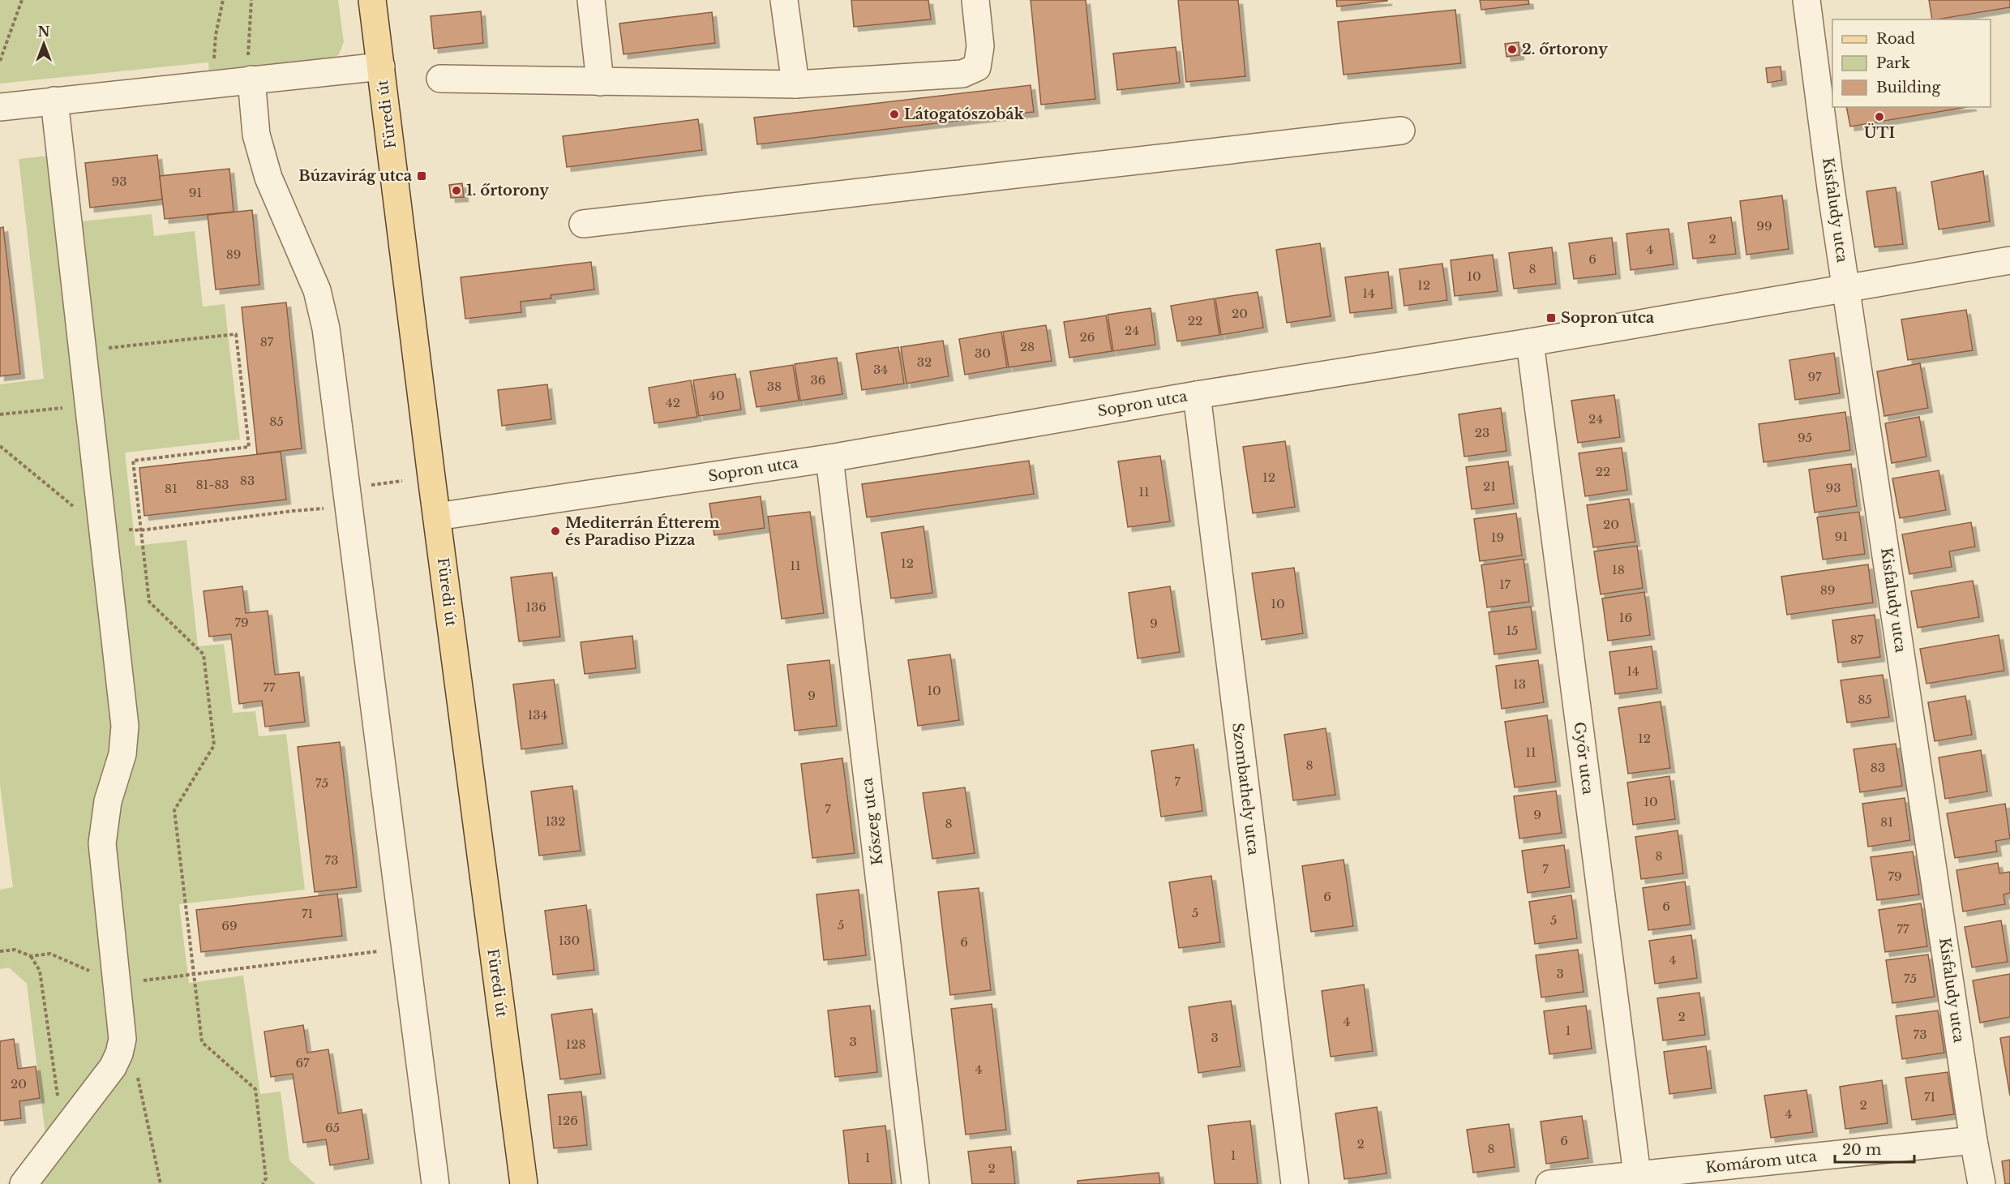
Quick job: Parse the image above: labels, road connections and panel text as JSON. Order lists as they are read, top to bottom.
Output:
{
  "streets": {
    "main road": ["Füredi út"],
    "street": [
      "Kisfaludy utca",
      "Sopron utca",
      "Győr utca",
      "Szombathely utca",
      "Kőszeg utca",
      "Komárom utca"
    ]
  },
  "crossings": [
    ["Füredi út", "Sopron utca"],
    ["Kisfaludy utca", "Sopron utca"],
    ["Kisfaludy utca", "Komárom utca"],
    ["Sopron utca", "Győr utca"],
    ["Sopron utca", "Szombathely utca"],
    ["Sopron utca", "Kőszeg utca"],
    ["Győr utca", "Komárom utca"]
  ],
  "places": {
    "other": [
      "2. őrtorony",
      "Látogatószobák",
      "ÜTI",
      "1. őrtorony",
      "Mediterrán Étterem és Paradiso Pizza"
    ],
    "transit": ["Búzavirág utca", "Sopron utca"]
  },
  "house_numbers": [
    "93",
    "91",
    "99",
    "2",
    "4",
    "89",
    "6",
    "8",
    "10",
    "12",
    "14",
    "20",
    "22",
    "24",
    "26",
    "87",
    "28",
    "30",
    "32",
    "34",
    "97",
    "36",
    "38",
    "40",
    "42",
    "24",
    "85",
    "23",
    "95",
    "22",
    "12",
    "83",
    "81-83",
    "21",
    "93",
    "81",
    "11",
    "20",
    "91",
    "19",
    "12",
    "11",
    "18",
    "17",
    "89",
    "10",
    "136",
    "16",
    "79",
    "9",
    "15",
    "87",
    "14",
    "13",
    "77",
    "10",
    "9",
    "85",
    "134",
    "12",
    "11",
    "8",
    "83",
    "7",
    "75",
    "10",
    "7",
    "9",
    "132",
    "81",
    "8",
    "8",
    "73",
    "7",
    "79",
    "6",
    "6",
    "5",
    "71",
    "5",
    "5",
    "69",
    "77",
    "130",
    "6",
    "4",
    "3",
    "75",
    "2",
    "4",
    "1",
    "73",
    "3",
    "3",
    "128",
    "67",
    "4",
    "20",
    "71",
    "2",
    "4",
    "126",
    "65",
    "6",
    "2",
    "8",
    "1",
    "1",
    "2"
  ],
  "legend": ["Road", "Park", "Building"],
  "scale_bar": "20 m",
  "north": "top"
}
